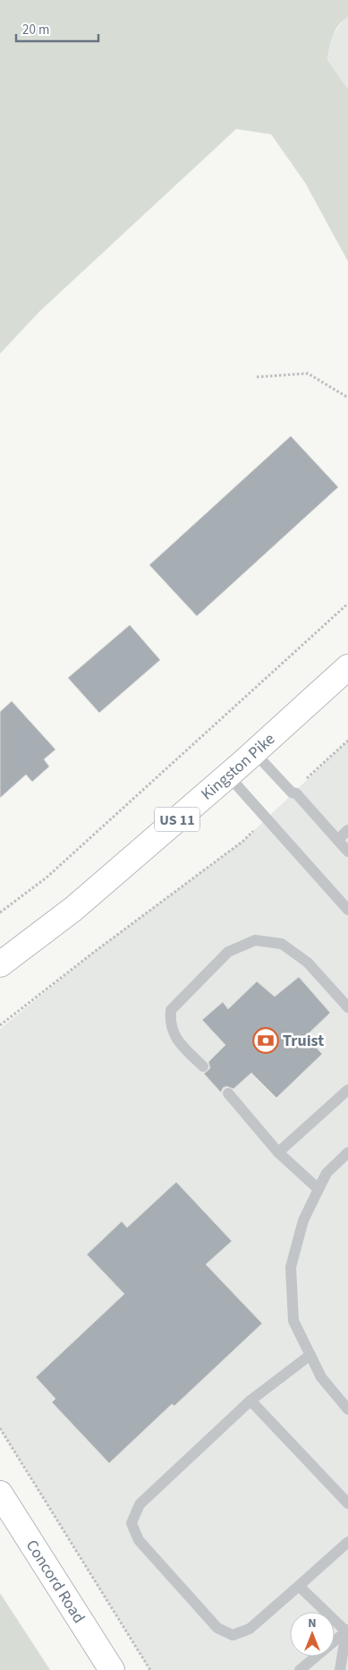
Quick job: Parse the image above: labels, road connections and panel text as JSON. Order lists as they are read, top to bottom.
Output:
{
  "streets": {
    "main road": ["Kingston Pike", "US 11", "Concord Road"]
  },
  "places": {
    "bank": ["Truist"]
  },
  "scale_bar": "20 m",
  "north": "top"
}
